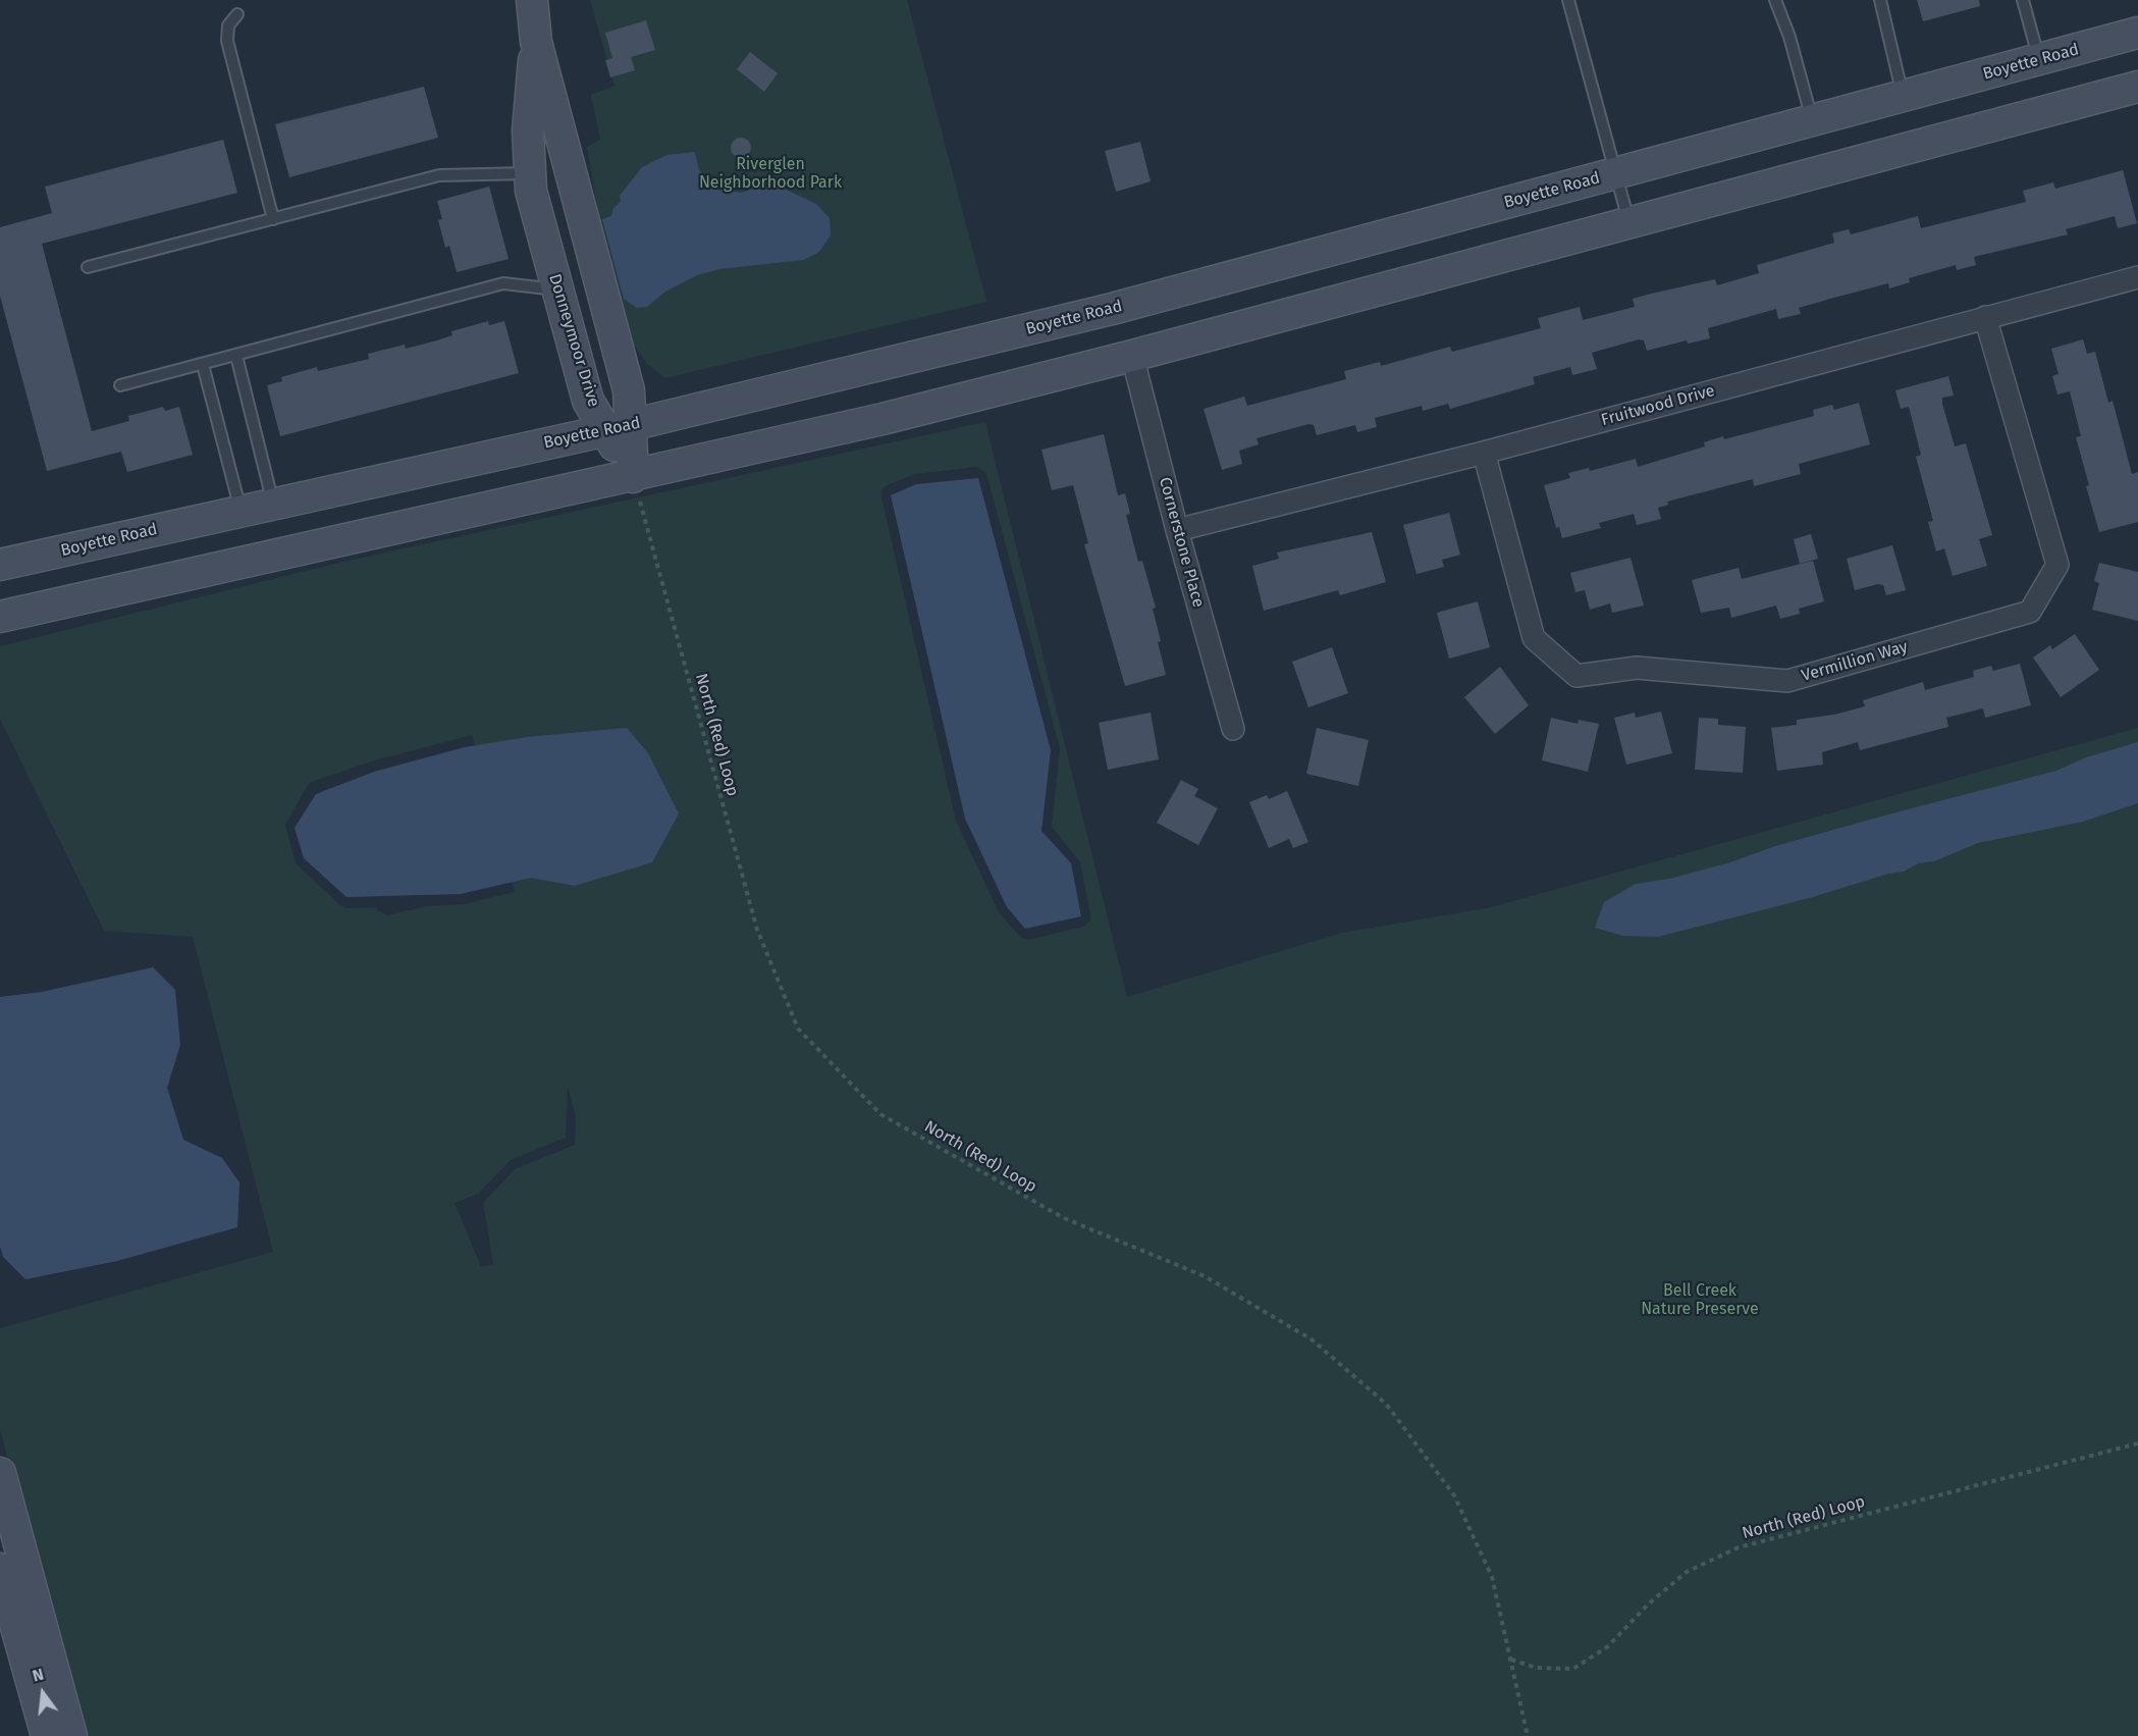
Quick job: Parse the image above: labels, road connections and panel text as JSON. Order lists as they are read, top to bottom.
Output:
{
  "streets": {
    "main road": ["Boyette Road", "Donneymoor Drive"],
    "street": ["Fruitwood Drive", "Cornerstone Place", "Vermillion Way"],
    "path": ["North (Red) Loop"]
  },
  "crossings": [
    ["Boyette Road", "Donneymoor Drive"],
    ["Fruitwood Drive", "Cornerstone Place"],
    ["Fruitwood Drive", "Vermillion Way"]
  ],
  "parks": ["Riverglen Neighborhood Park", "Bell Creek Nature Preserve"],
  "north": "top"
}
